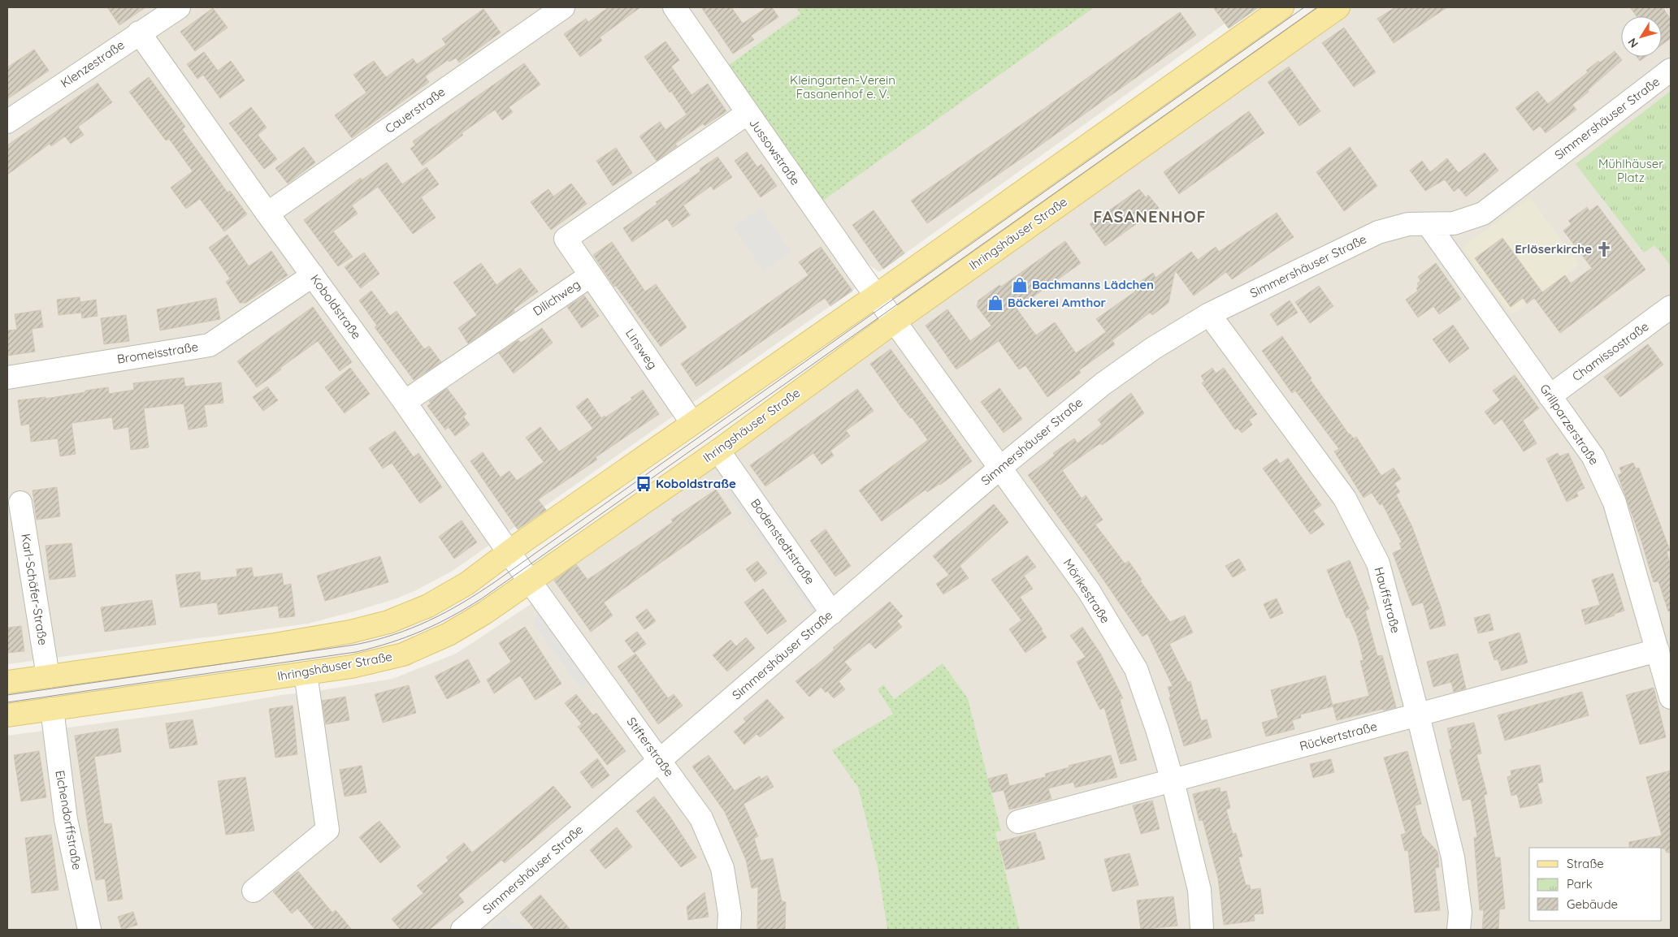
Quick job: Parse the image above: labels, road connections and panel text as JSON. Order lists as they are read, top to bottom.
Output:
{
  "streets": {
    "main road": ["Ihringshäuser Straße"],
    "street": [
      "Klenzestraße",
      "Cauerstraße",
      "Simmershäuser Straße",
      "Jussowstraße",
      "Dilichweg",
      "Koboldstraße",
      "Linsweg",
      "Chamissostraße",
      "Bromeisstraße",
      "Grillparzerstraße",
      "Bodenstedtstraße",
      "Karl-Schäfer-Straße",
      "Mörikestraße",
      "Hauffstraße",
      "Rückertstraße",
      "Stifterstraße",
      "Eichendorffstraße"
    ]
  },
  "crossings": [
    ["Klenzestraße", "Koboldstraße"],
    ["Cauerstraße", "Koboldstraße"],
    ["Simmershäuser Straße", "Grillparzerstraße"],
    ["Simmershäuser Straße", "Bodenstedtstraße"],
    ["Simmershäuser Straße", "Mörikestraße"],
    ["Simmershäuser Straße", "Hauffstraße"],
    ["Simmershäuser Straße", "Stifterstraße"],
    ["Jussowstraße", "Dilichweg"],
    ["Jussowstraße", "Mörikestraße"],
    ["Ihringshäuser Straße", "Koboldstraße"],
    ["Ihringshäuser Straße", "Bodenstedtstraße"],
    ["Ihringshäuser Straße", "Mörikestraße"],
    ["Ihringshäuser Straße", "Stifterstraße"],
    ["Ihringshäuser Straße", "Eichendorffstraße"],
    ["Dilichweg", "Koboldstraße"],
    ["Dilichweg", "Linsweg"],
    ["Koboldstraße", "Bromeisstraße"],
    ["Koboldstraße", "Stifterstraße"],
    ["Chamissostraße", "Grillparzerstraße"],
    ["Grillparzerstraße", "Rückertstraße"],
    ["Mörikestraße", "Rückertstraße"],
    ["Hauffstraße", "Rückertstraße"]
  ],
  "districts": ["FASANENHOF"],
  "parks": ["Kleingarten-Verein Fasanenhof e. V.", "Mühlhäuser Platz"],
  "places": {
    "church": ["Erlöserkirche"],
    "shop": ["Bachmanns Lädchen", "Bäckerei Amthor"],
    "bus stop": ["Koboldstraße"]
  },
  "legend": ["Straße", "Park", "Gebäude"],
  "north": "bottom left"
}
